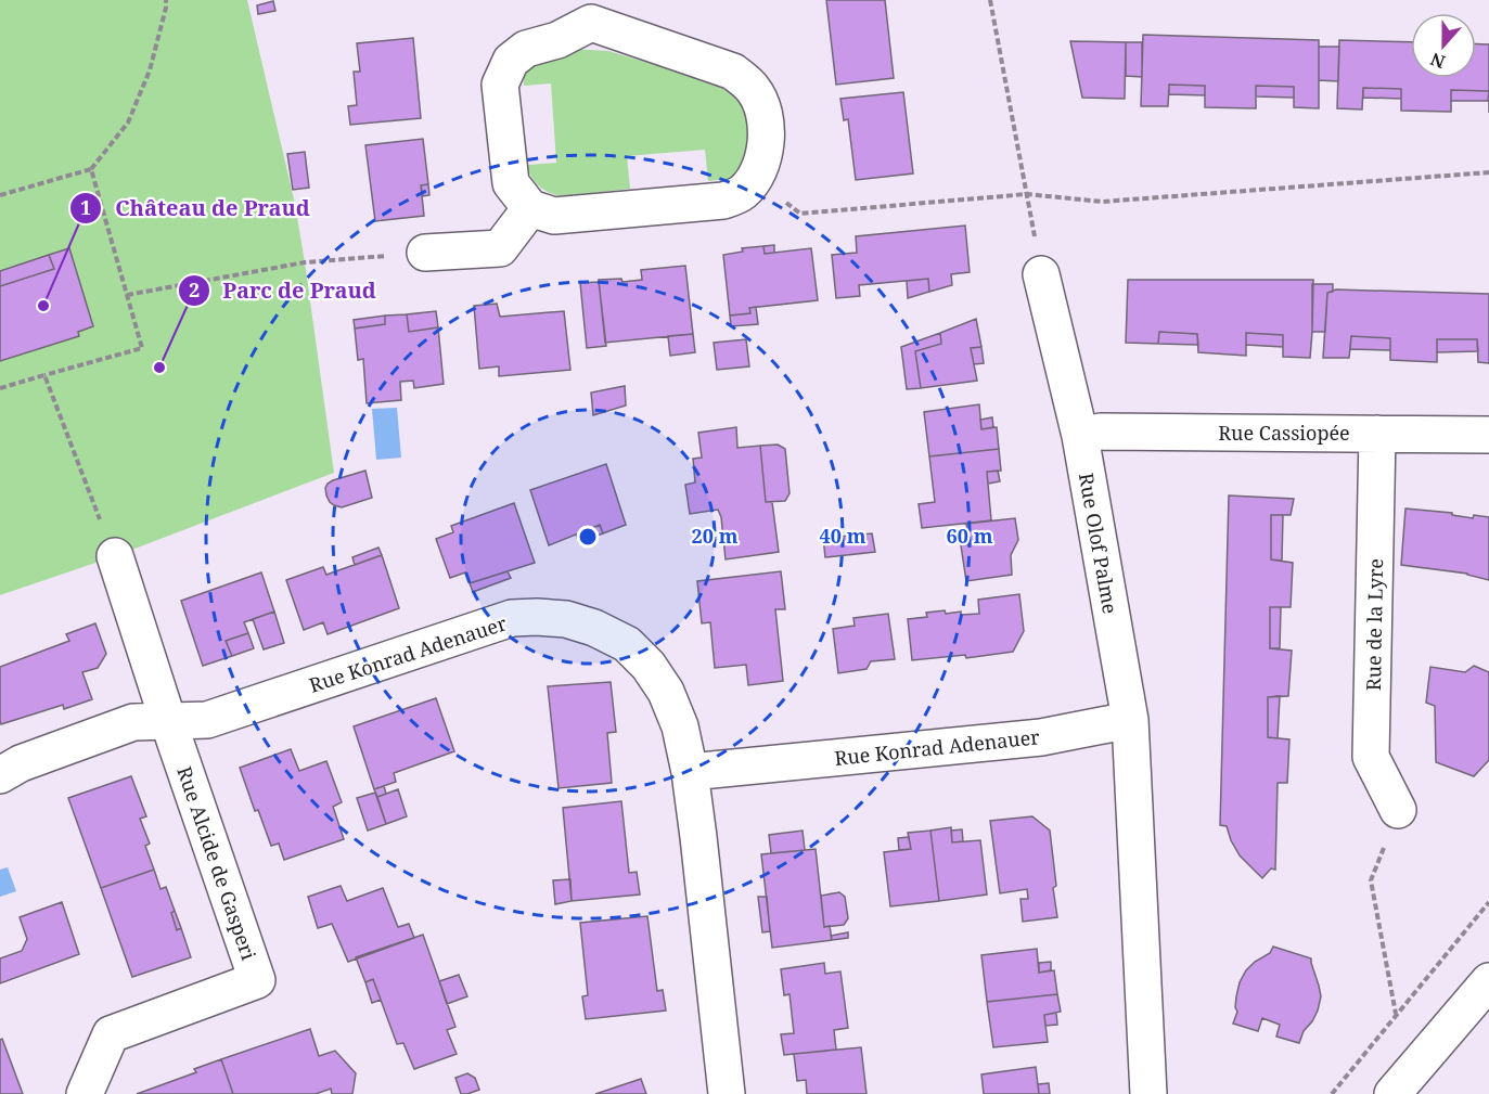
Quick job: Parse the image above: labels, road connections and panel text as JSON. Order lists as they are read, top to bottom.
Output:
{
  "streets": {
    "street": [
      "Rue Cassiopée",
      "Rue Olof Palme",
      "Rue de la Lyre",
      "Rue Konrad Adenauer",
      "Rue Alcide de Gasperi"
    ]
  },
  "crossings": [
    ["Rue Cassiopée", "Rue Olof Palme"],
    ["Rue Cassiopée", "Rue de la Lyre"],
    ["Rue Olof Palme", "Rue Konrad Adenauer"],
    ["Rue Konrad Adenauer", "Rue Alcide de Gasperi"]
  ],
  "places": ["Château de Praud", "Parc de Praud"],
  "north": "bottom",
  "rings": ["20 m", "40 m", "60 m"]
}
